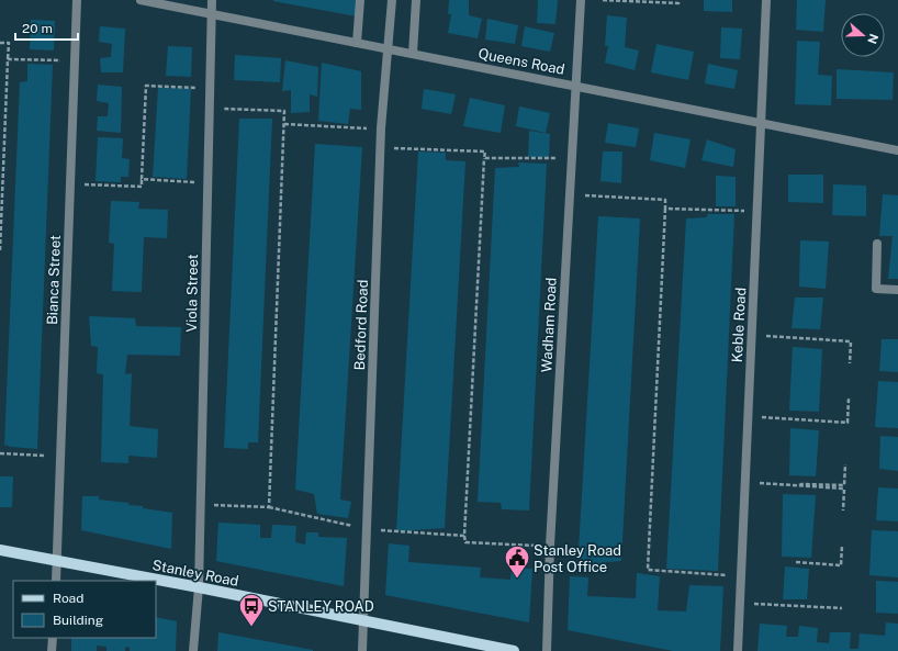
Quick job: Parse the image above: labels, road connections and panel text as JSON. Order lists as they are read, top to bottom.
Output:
{
  "streets": {
    "main road": ["Stanley Road"],
    "street": [
      "Queens Road",
      "Bianca Street",
      "Viola Street",
      "Bedford Road",
      "Wadham Road",
      "Keble Road"
    ]
  },
  "crossings": [
    ["Queens Road", "Viola Street"],
    ["Queens Road", "Bedford Road"],
    ["Queens Road", "Wadham Road"],
    ["Queens Road", "Keble Road"],
    ["Bianca Street", "Stanley Road"],
    ["Viola Street", "Stanley Road"],
    ["Bedford Road", "Stanley Road"]
  ],
  "places": {
    "public building": ["Stanley Road Post Office"],
    "bus stop": ["STANLEY ROAD"]
  },
  "legend": ["Road", "Building"],
  "scale_bar": "20 m",
  "north": "right"
}
